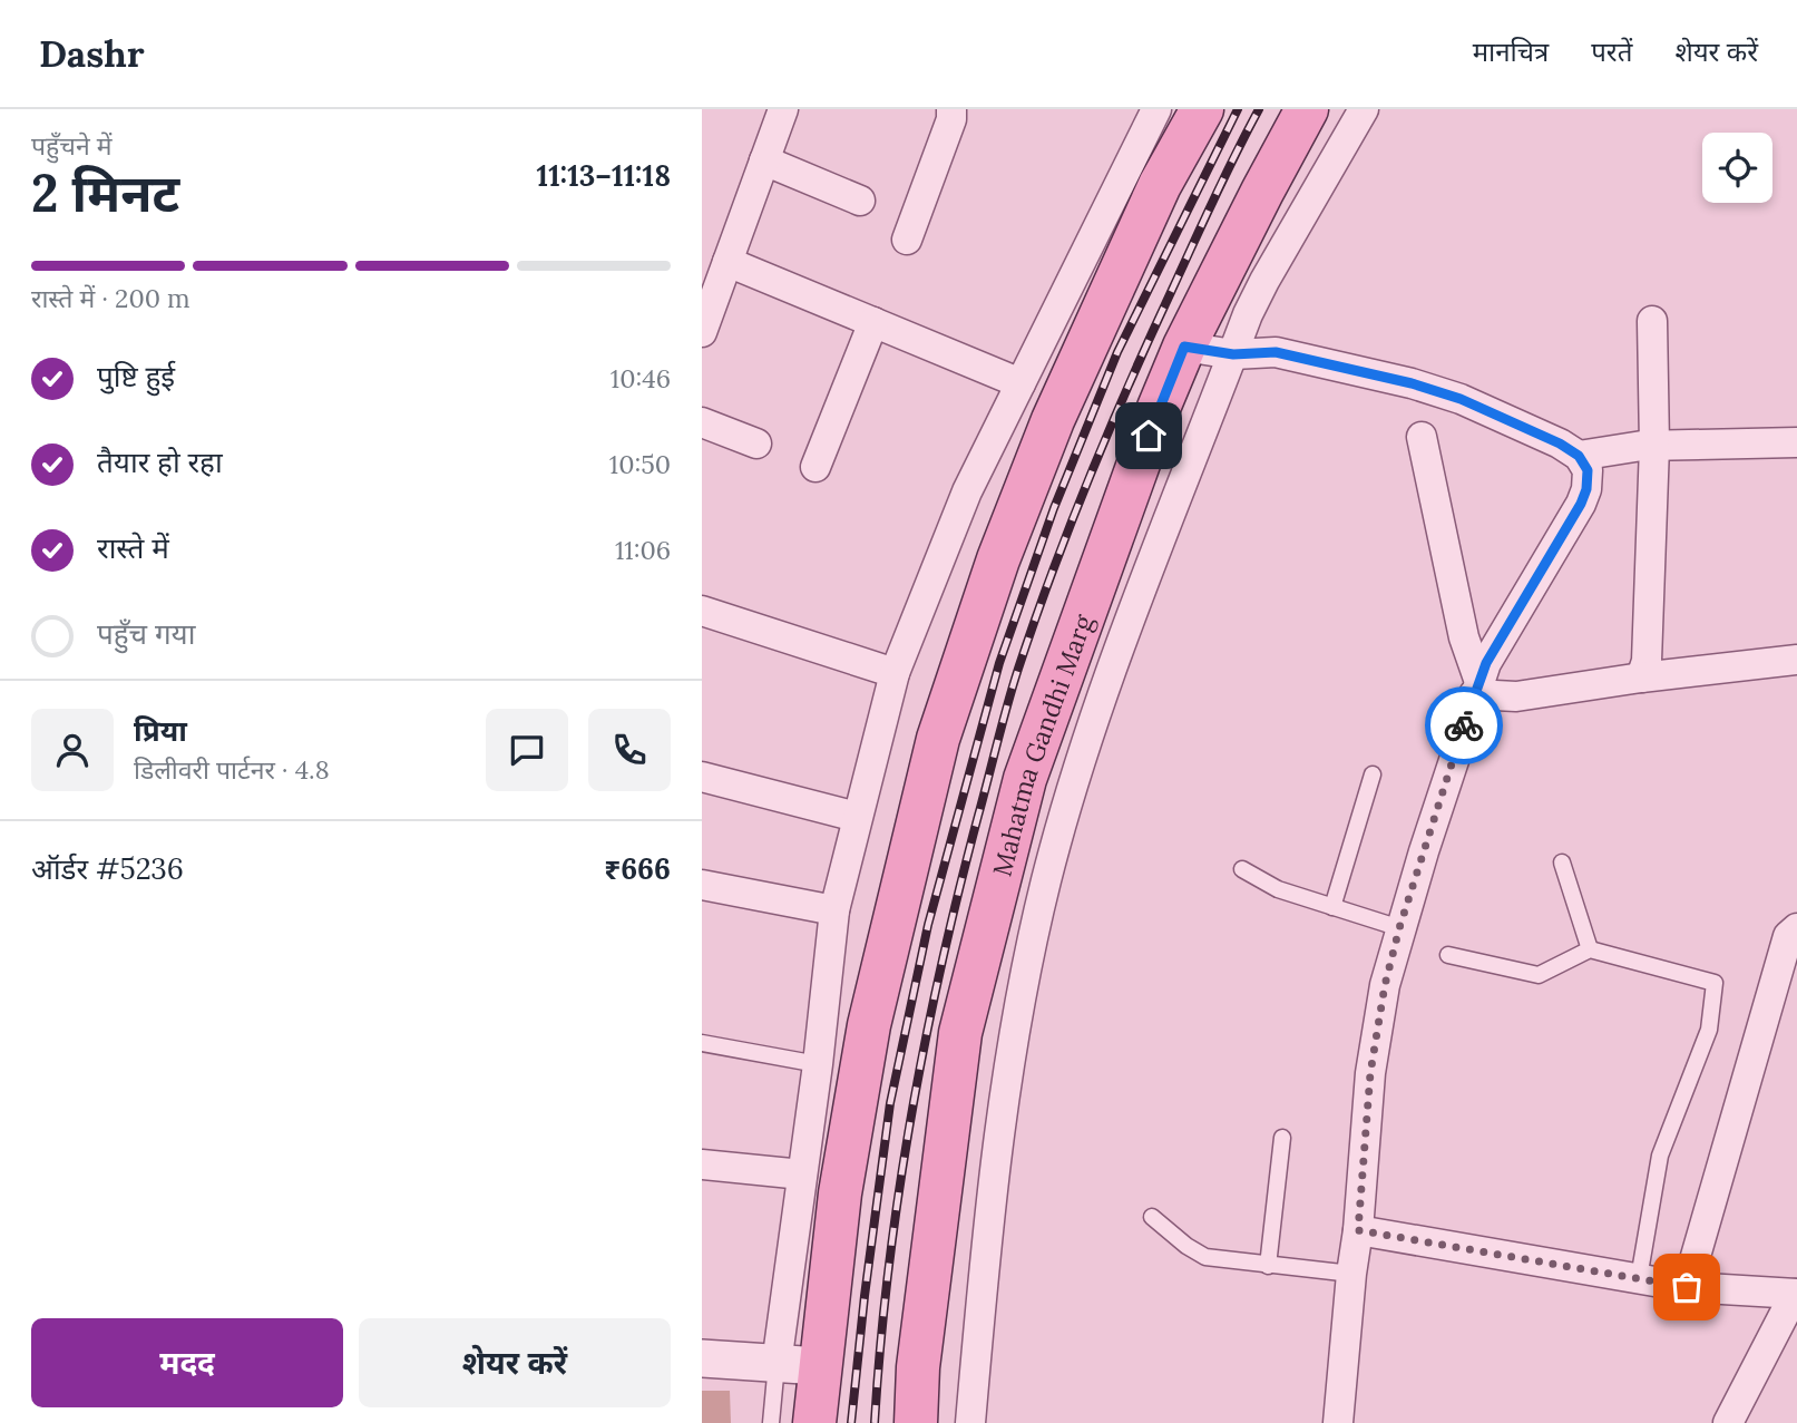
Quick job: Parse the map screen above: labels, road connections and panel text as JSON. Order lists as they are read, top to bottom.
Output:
{
  "streets": {
    "main road": ["Mahatma Gandhi Marg"]
  },
  "page": {
    "header": "Dashr",
    "nav": ["मानचित्र", "परतें", "शेयर करें"],
    "heading": ["2 मिनट", "पहुँचने में", "11:13–11:18"],
    "panel": [
      "प्रिया",
      "डिलीवरी पार्टनर · 4.8",
      "ऑर्डर #5236",
      "₹666"
    ],
    "bar": "रास्ते में · 200 m",
    "list": [
      ["पुष्टि हुई", "10:46"],
      ["तैयार हो रहा", "10:50"],
      ["रास्ते में", "11:06"],
      "पहुँच गया"
    ],
    "buttons": ["मदद", "शेयर करें"]
  }
}
